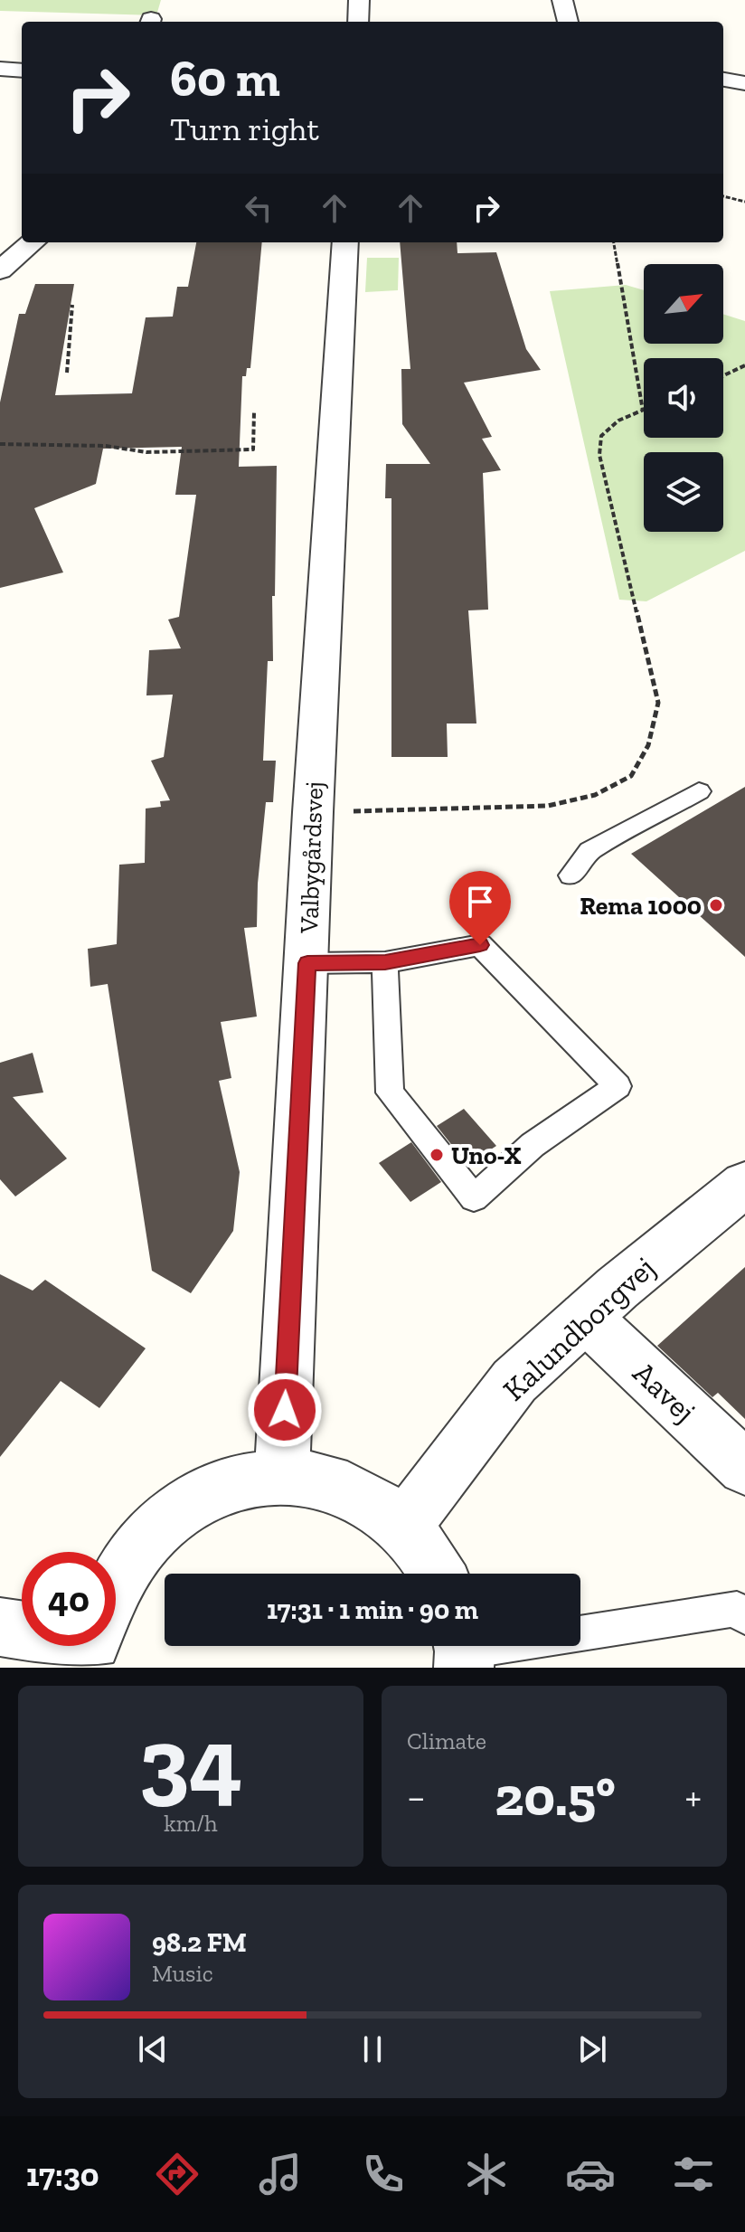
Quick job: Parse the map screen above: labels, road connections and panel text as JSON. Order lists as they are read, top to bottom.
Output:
{
  "streets": {
    "street": ["Valbygårdsvej", "Kalundborgvej", "Aavej"]
  },
  "crossings": [
    ["Kalundborgvej", "Aavej"]
  ],
  "places": ["Rema 1000", "Uno-X"],
  "north": "top right",
  "page": {
    "turn": ["60 m", "Turn right"],
    "limit": "40",
    "trip": "17:31 · 1 min · 90 m",
    "tile": [
      ["34", "km/h"],
      "Climate"
    ],
    "heat": ["−", "20.5°", "+"],
    "song": ["98.2 FM", "Music"],
    "tabs": "17:30"
  }
}
